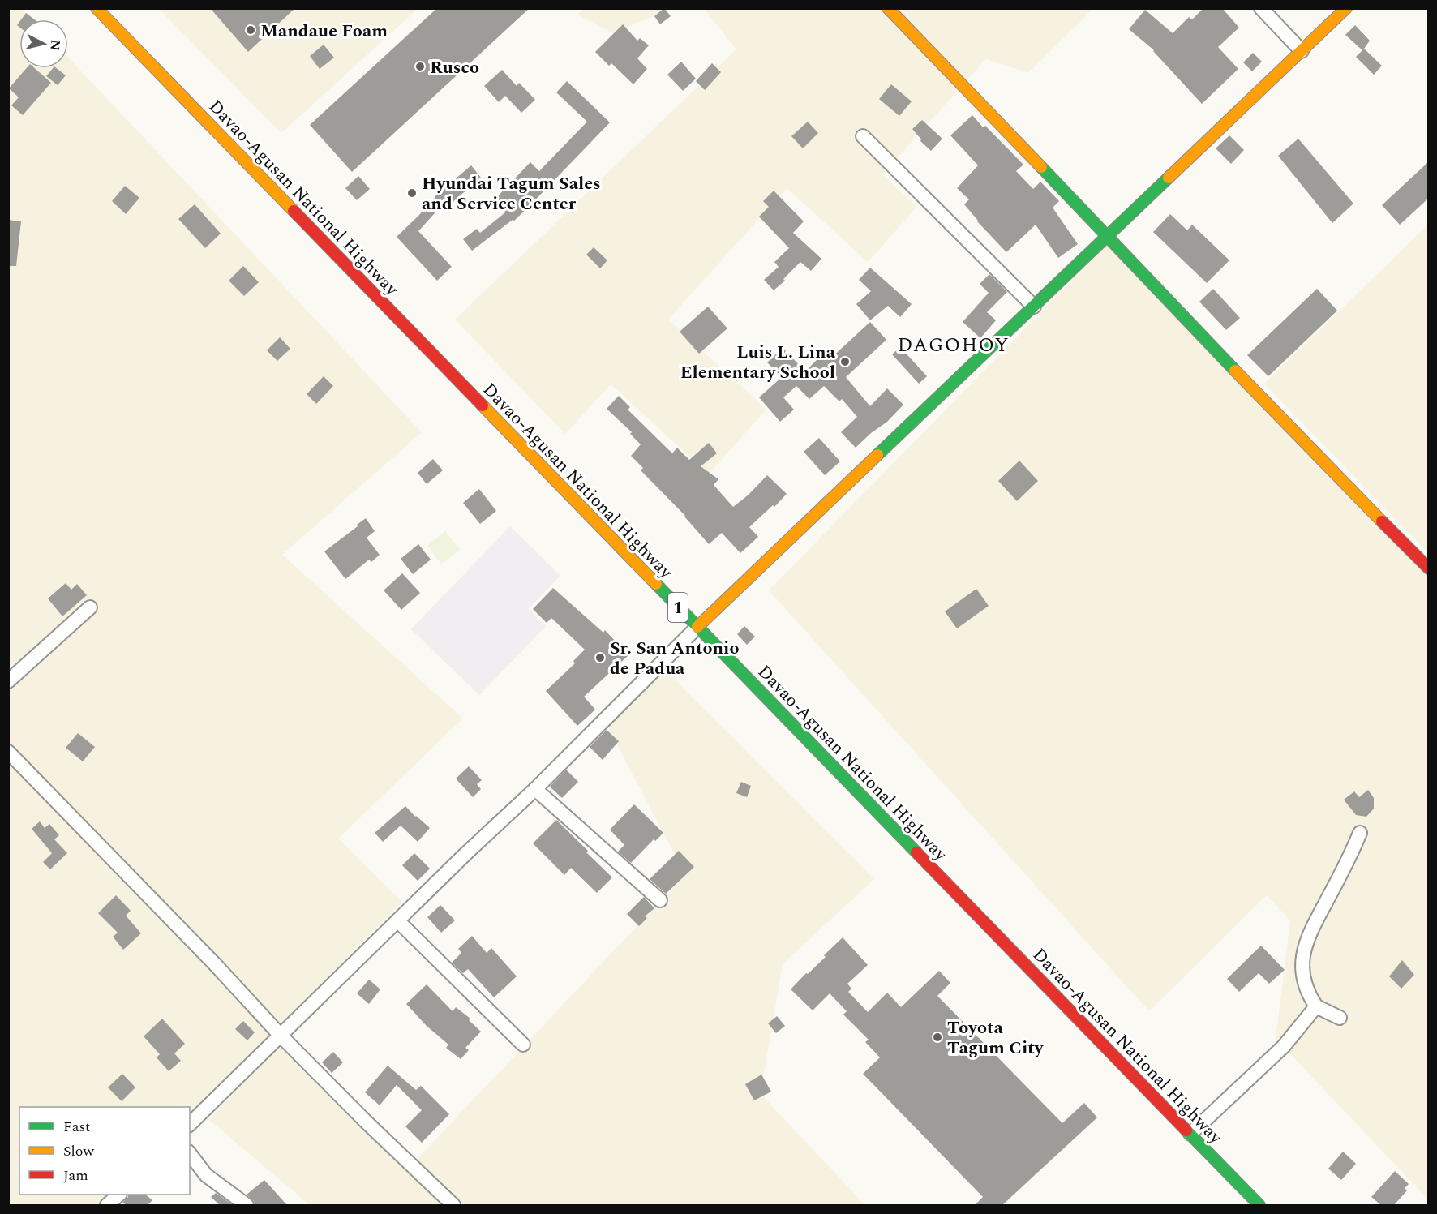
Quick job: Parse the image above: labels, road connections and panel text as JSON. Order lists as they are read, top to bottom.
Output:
{
  "streets": {
    "main road": ["Davao-Agusan National Highway", "1"]
  },
  "districts": ["DAGOHOY"],
  "places": [
    "Mandaue Foam",
    "Rusco",
    "Hyundai Tagum Sales and Service Center",
    "Luis L. Lina Elementary School",
    "Sr. San Antonio de Padua",
    "Toyota Tagum City"
  ],
  "legend": ["Fast", "Slow", "Jam"],
  "north": "right"
}
